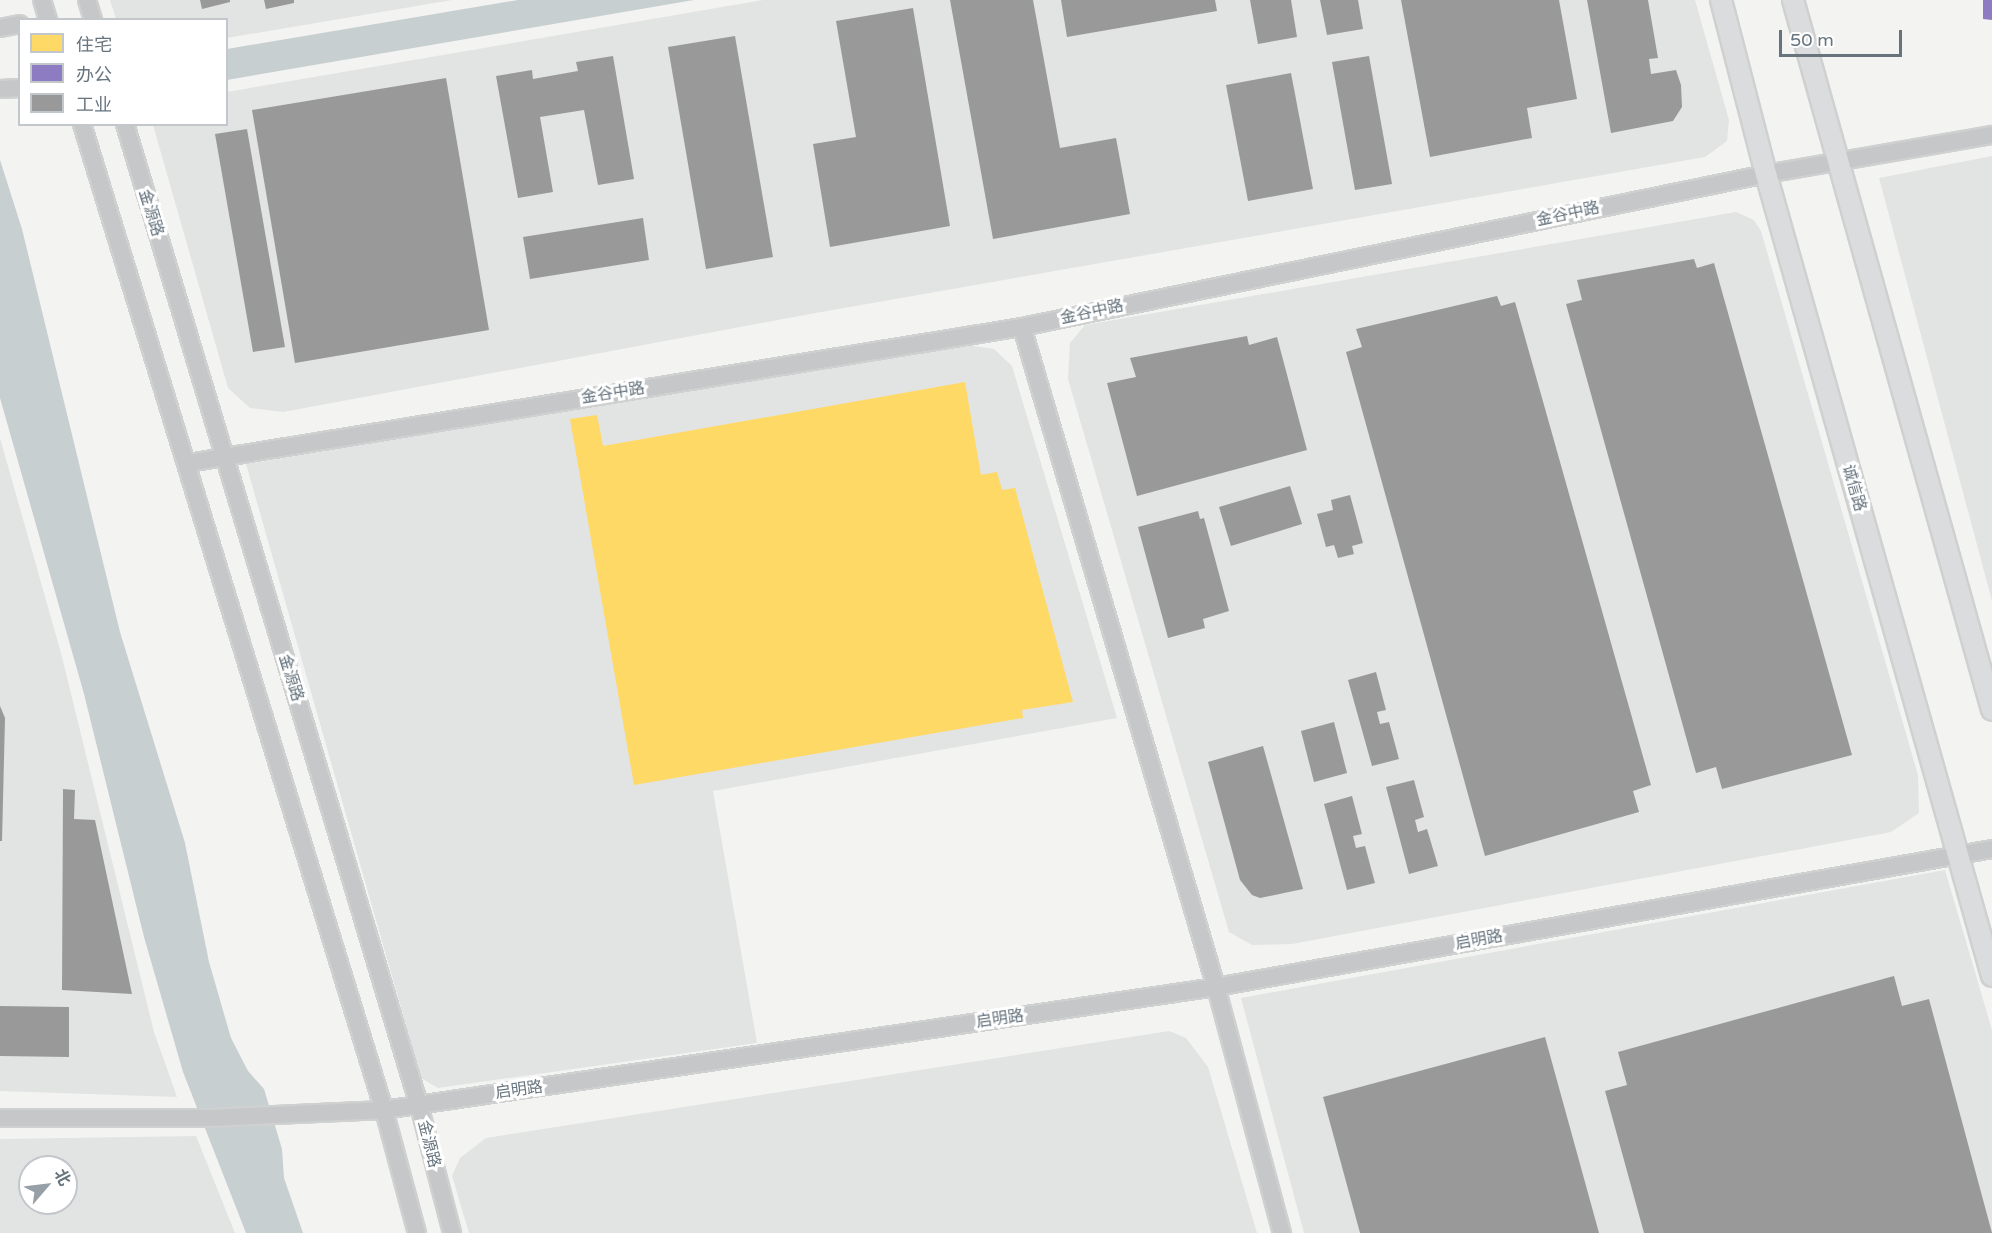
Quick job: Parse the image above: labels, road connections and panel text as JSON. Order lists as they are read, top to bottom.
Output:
{
  "streets": {
    "main road": ["诚信路"],
    "street": ["金源路", "金谷中路", "启明路"]
  },
  "crossings": [
    ["金源路", "金谷中路"],
    ["金源路", "启明路"],
    ["金谷中路", "诚信路"],
    ["诚信路", "启明路"]
  ],
  "legend": ["住宅", "办公", "工业"],
  "scale_bar": "50 m",
  "north": "top right"
}
